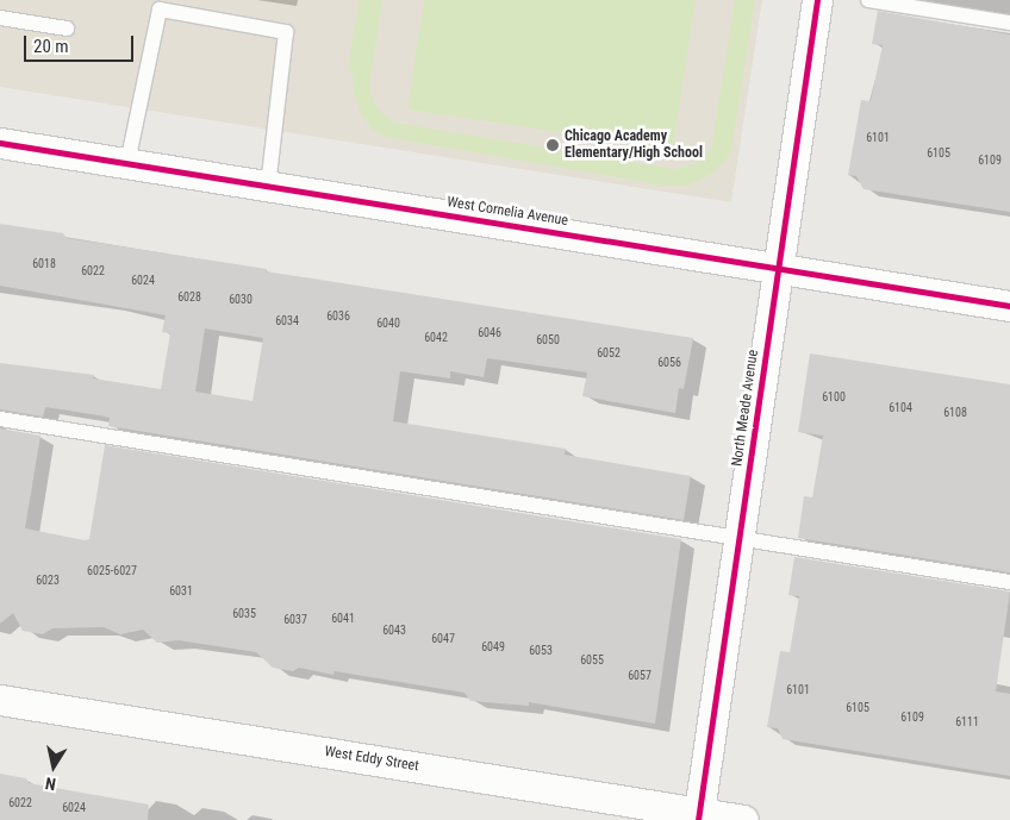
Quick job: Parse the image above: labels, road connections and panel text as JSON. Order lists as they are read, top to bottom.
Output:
{
  "streets": {
    "street": ["West Cornelia Avenue", "North Meade Avenue", "West Eddy Street"]
  },
  "crossings": [
    ["West Cornelia Avenue", "North Meade Avenue"],
    ["North Meade Avenue", "West Eddy Street"]
  ],
  "places": ["Chicago Academy Elementary/High School"],
  "house_numbers": [
    "6101",
    "6105",
    "6109",
    "6018",
    "6022",
    "6024",
    "6028",
    "6030",
    "6036",
    "6034",
    "6040",
    "6046",
    "6042",
    "6050",
    "6052",
    "6056",
    "6100",
    "6104",
    "6108",
    "6025-6027",
    "6023",
    "6031",
    "6035",
    "6041",
    "6037",
    "6043",
    "6047",
    "6049",
    "6053",
    "6055",
    "6057",
    "6101",
    "6105",
    "6109",
    "6111",
    "6022",
    "6024"
  ],
  "scale_bar": "20 m",
  "north": "bottom"
}
